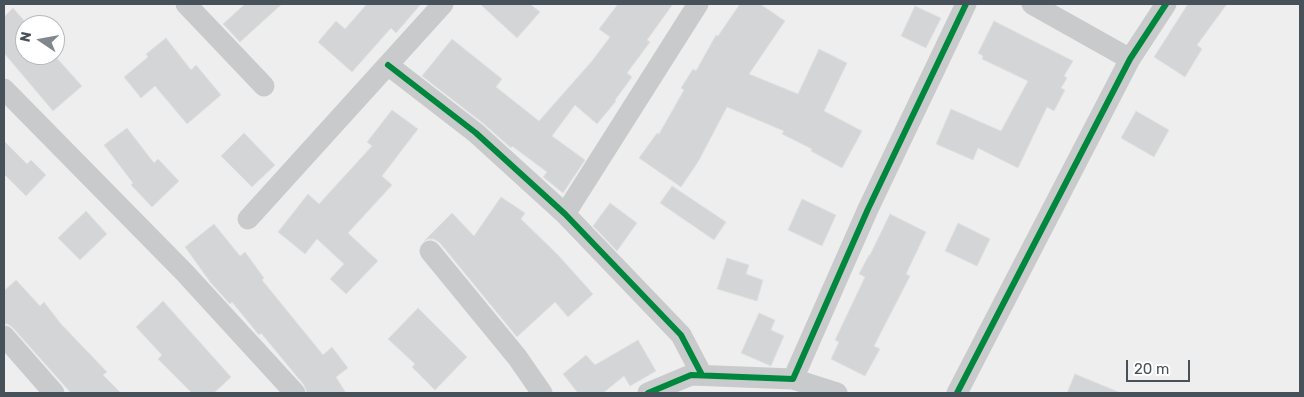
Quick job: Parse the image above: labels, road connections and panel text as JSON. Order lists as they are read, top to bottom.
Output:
{
  "scale_bar": "20 m",
  "north": "left"
}
